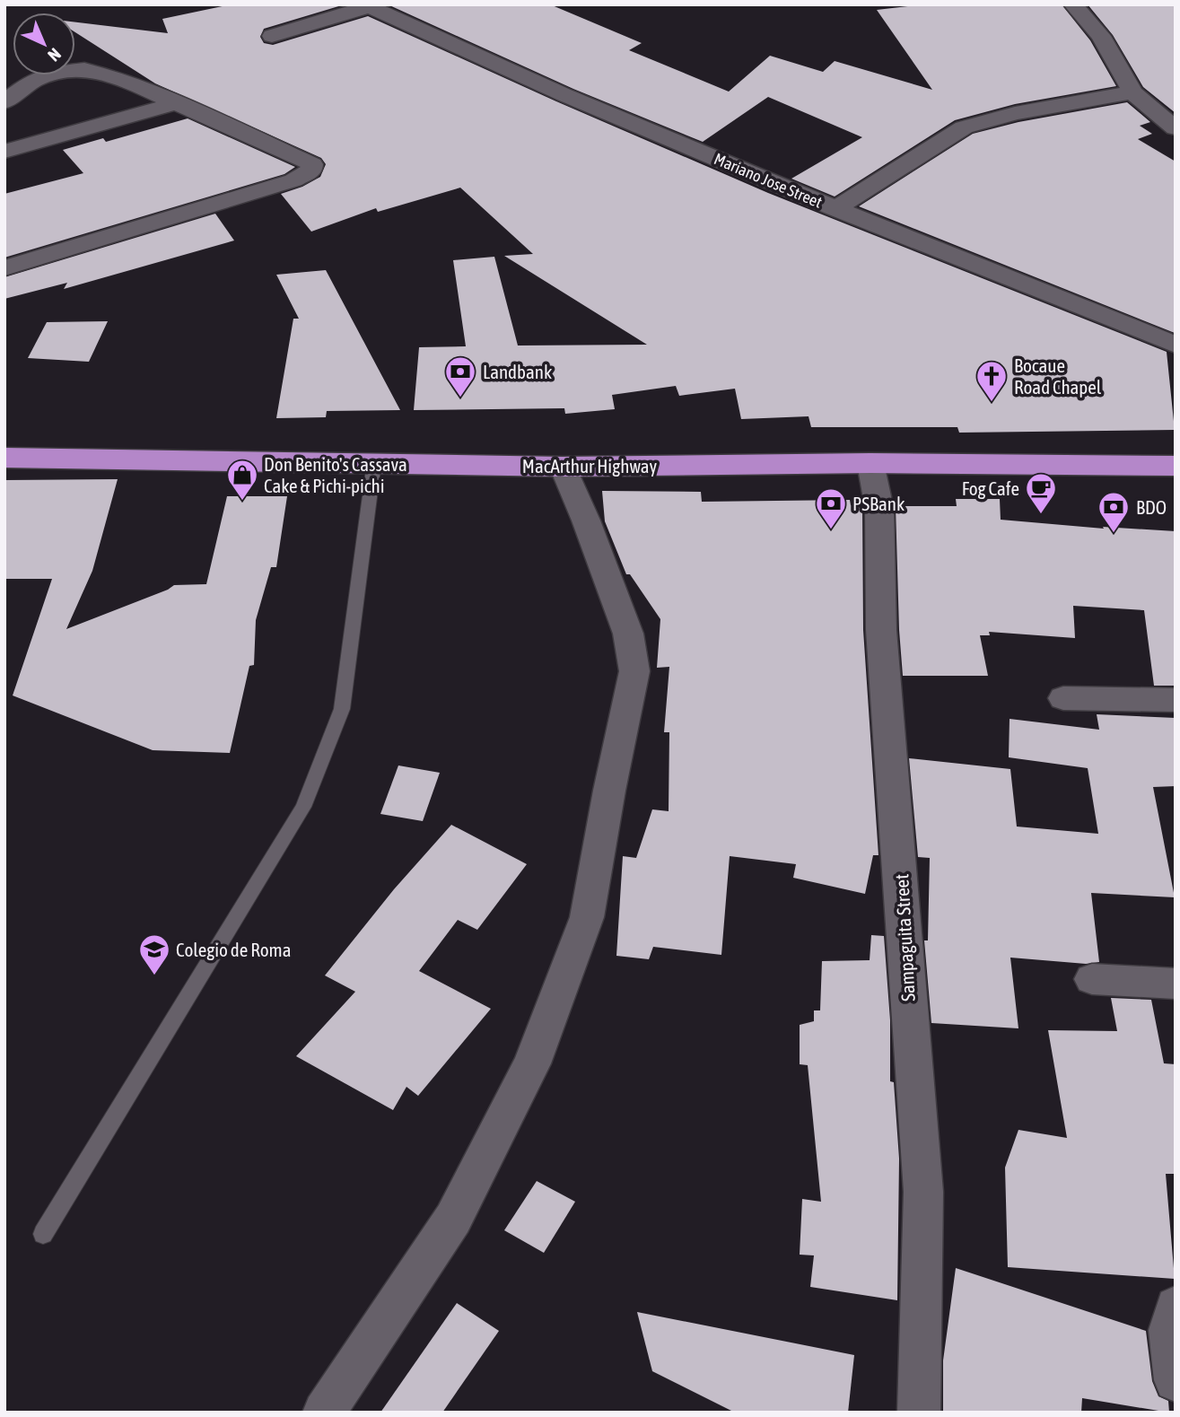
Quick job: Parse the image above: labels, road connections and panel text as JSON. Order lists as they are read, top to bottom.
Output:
{
  "streets": {
    "highway": ["MacArthur Highway"],
    "street": ["Mariano Jose Street", "Sampaguita Street"]
  },
  "crossings": [
    ["MacArthur Highway", "Sampaguita Street"]
  ],
  "places": {
    "bank": ["Landbank", "PSBank", "BDO"],
    "church": ["Bocaue Road Chapel"],
    "shop": ["Don Benito's Cassava Cake & Pichi-pichi"],
    "cafe": ["Fog Cafe"],
    "school or university": ["Colegio de Roma"]
  },
  "north": "bottom right"
}
